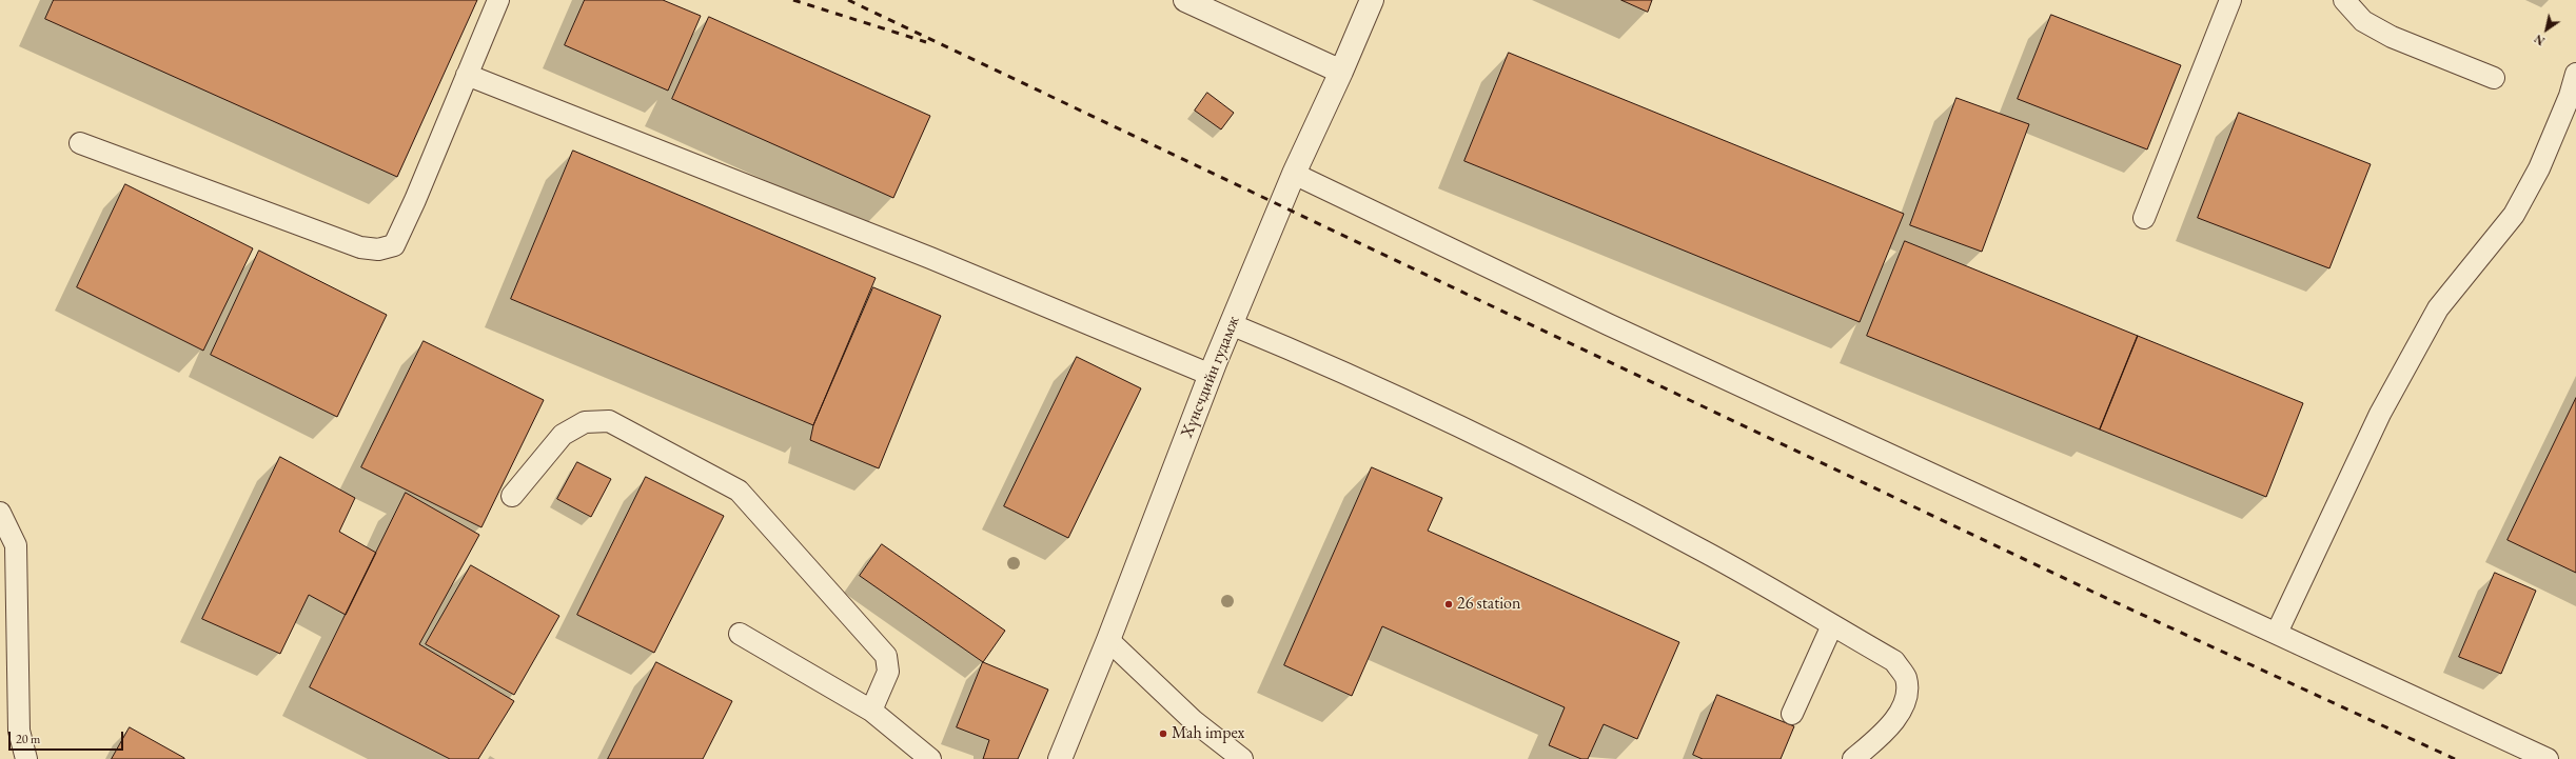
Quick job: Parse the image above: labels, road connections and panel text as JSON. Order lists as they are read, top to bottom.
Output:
{
  "streets": {
    "street": ["Хүнсчдийн гудамж"]
  },
  "places": ["26 station", "Mah impex"],
  "scale_bar": "20 m",
  "north": "bottom left"
}
